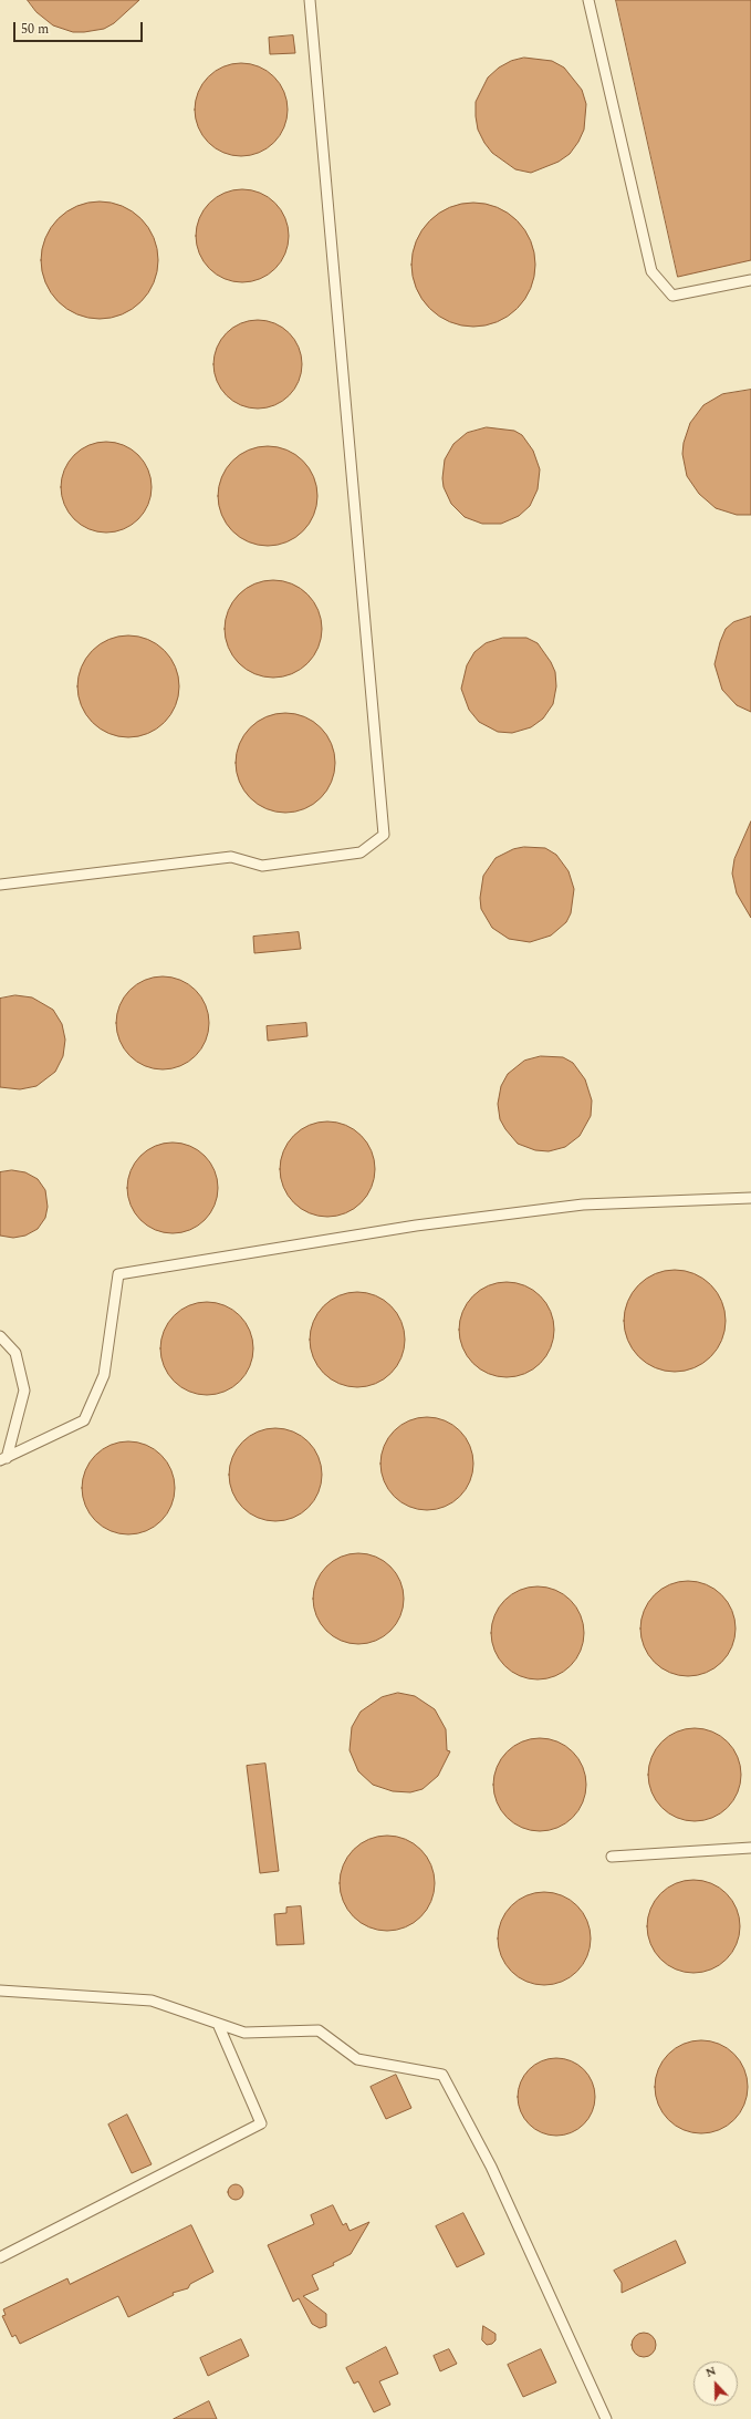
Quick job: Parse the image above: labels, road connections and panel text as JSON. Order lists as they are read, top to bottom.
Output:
{
  "scale_bar": "50 m",
  "north": "top"
}
